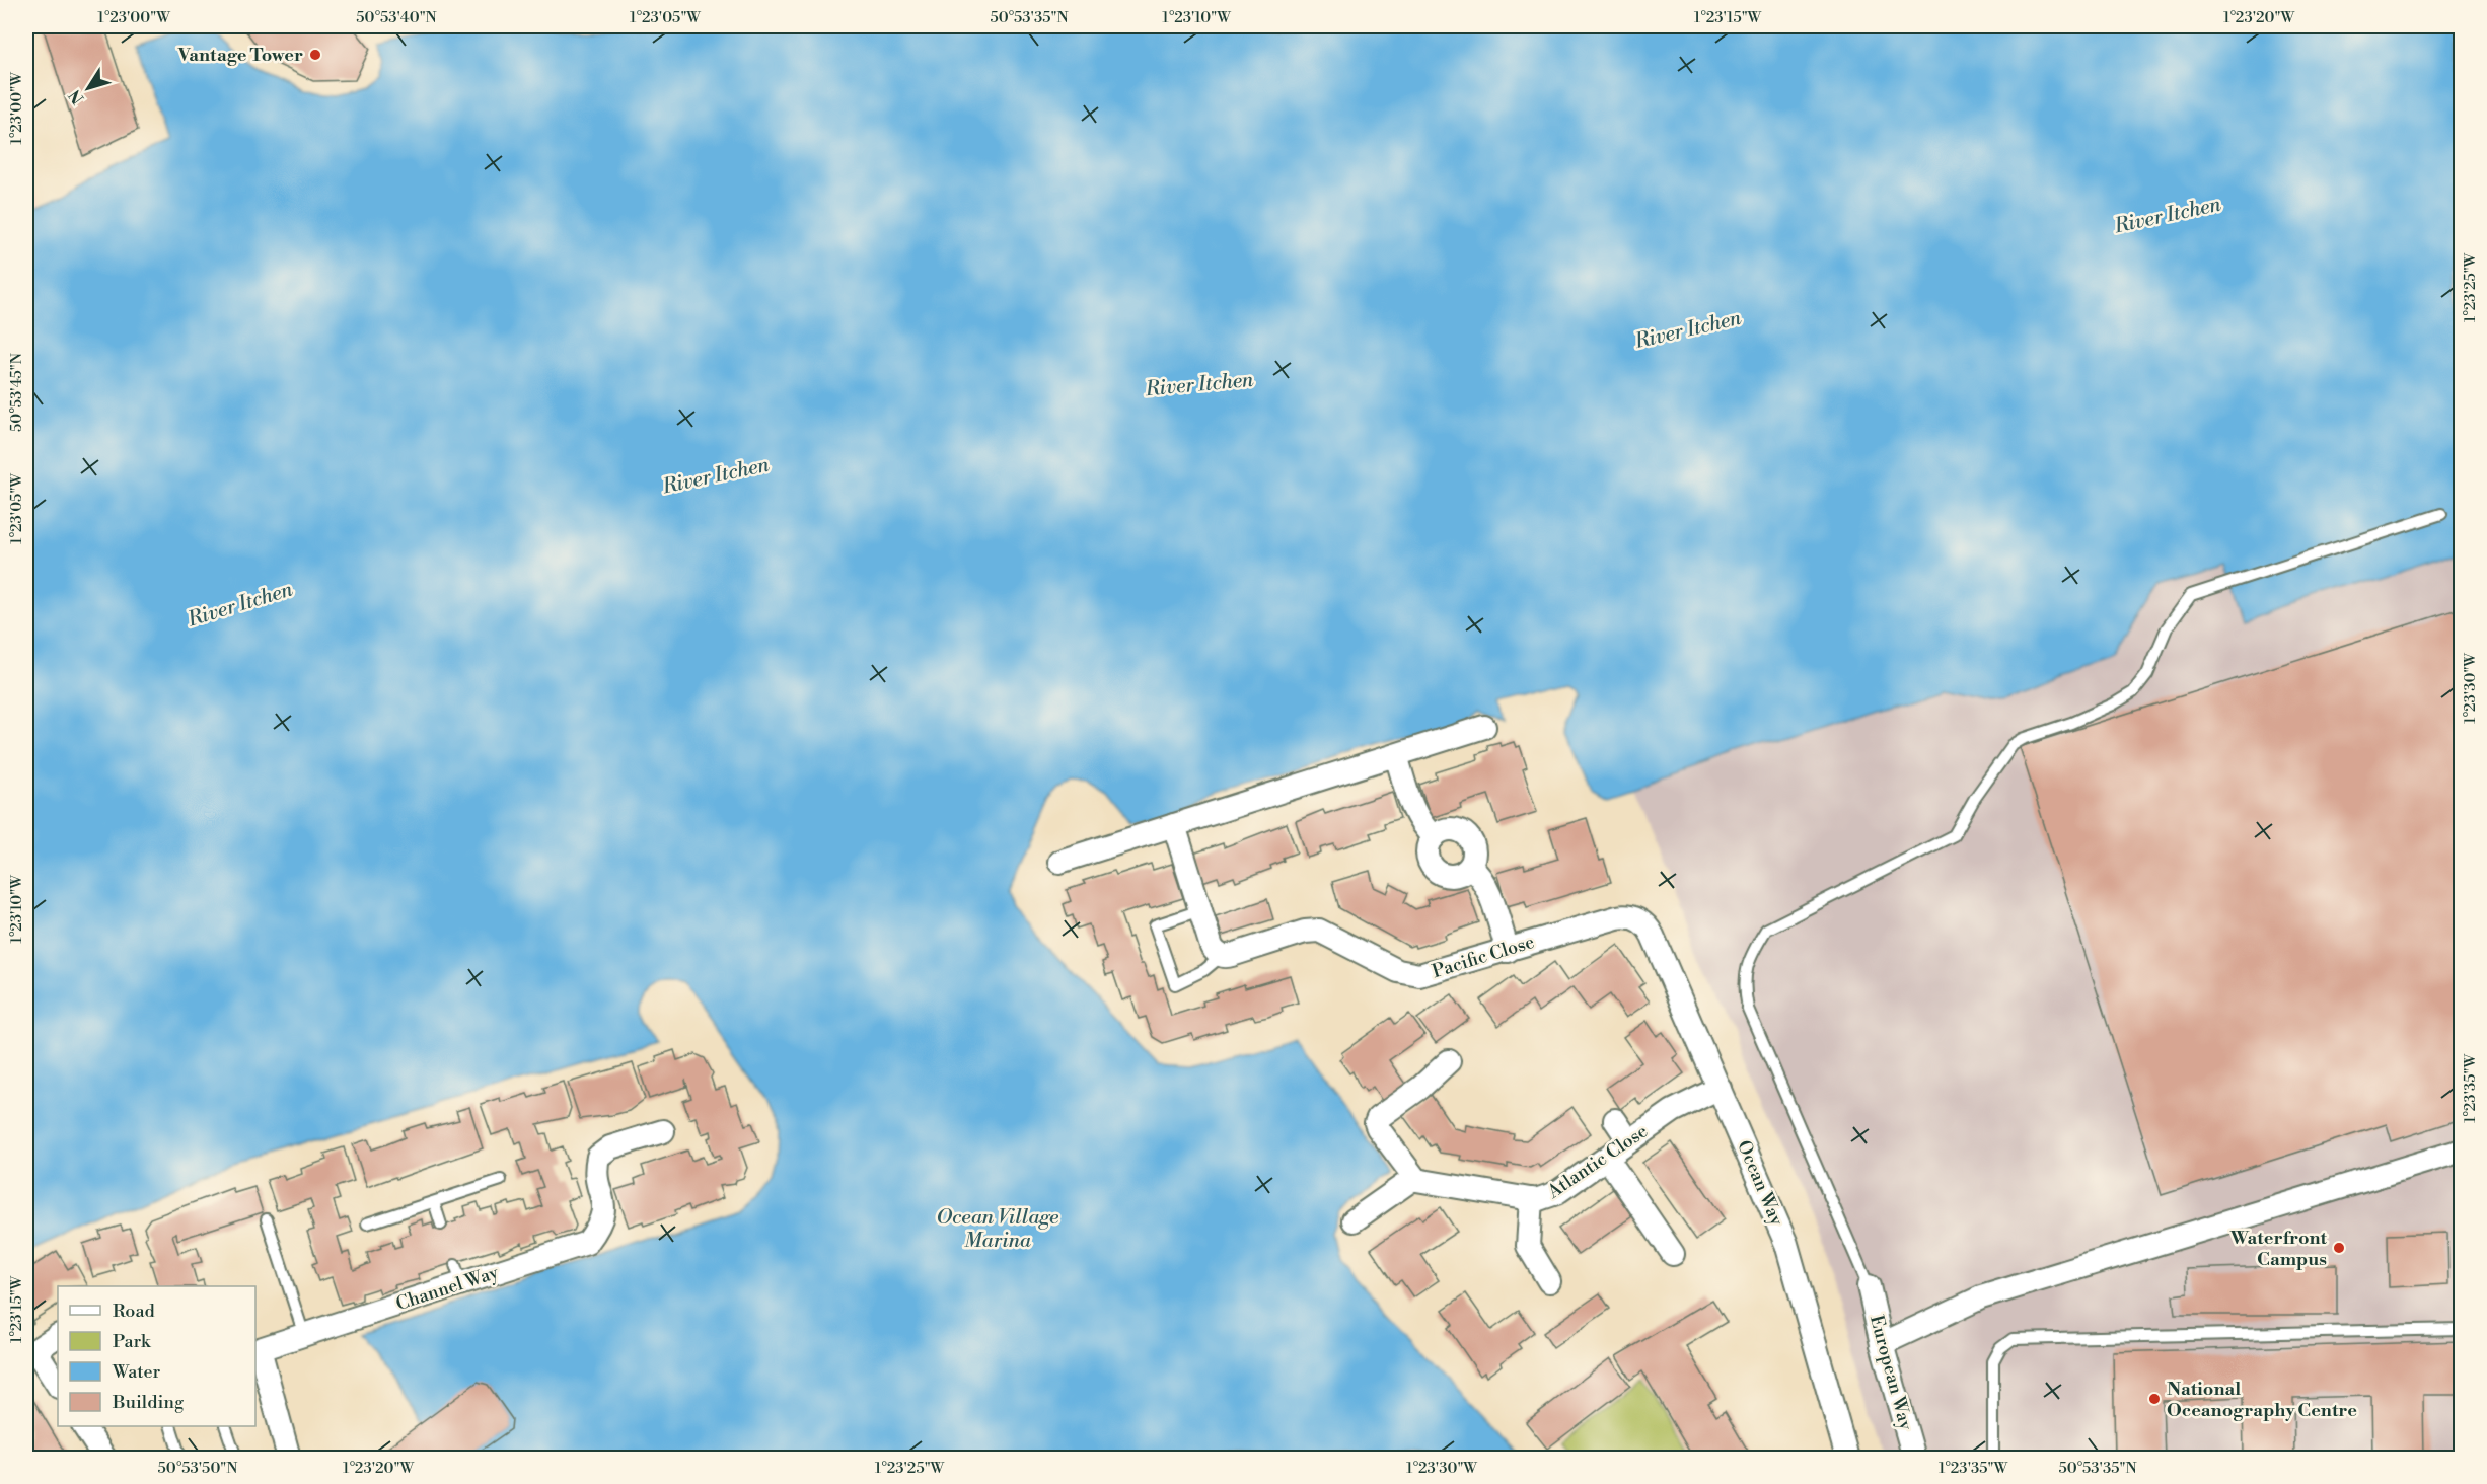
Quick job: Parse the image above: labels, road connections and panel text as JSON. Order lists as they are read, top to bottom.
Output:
{
  "streets": {
    "street": [
      "Pacific Close",
      "Atlantic Close",
      "Ocean Way",
      "Channel Way",
      "European Way"
    ]
  },
  "crossings": [
    ["Pacific Close", "Ocean Way"],
    ["Atlantic Close", "Ocean Way"]
  ],
  "water": ["River Itchen", "Ocean Village Marina"],
  "places": ["Vantage Tower", "Waterfront Campus", "National Oceanography Centre"],
  "legend": [
    "Road",
    "Park",
    "Water",
    "Building"
  ],
  "north": "bottom left",
  "coordinates": [
    "1°23'00\"W",
    "50°53'40\"N",
    "1°23'05\"W",
    "50°53'35\"N",
    "1°23'10\"W",
    "1°23'15\"W",
    "1°23'20\"W",
    "1°23'25\"W",
    "50°53'45\"N",
    "1°23'30\"W",
    "1°23'35\"W",
    "50°53'50\"N"
  ]
}
